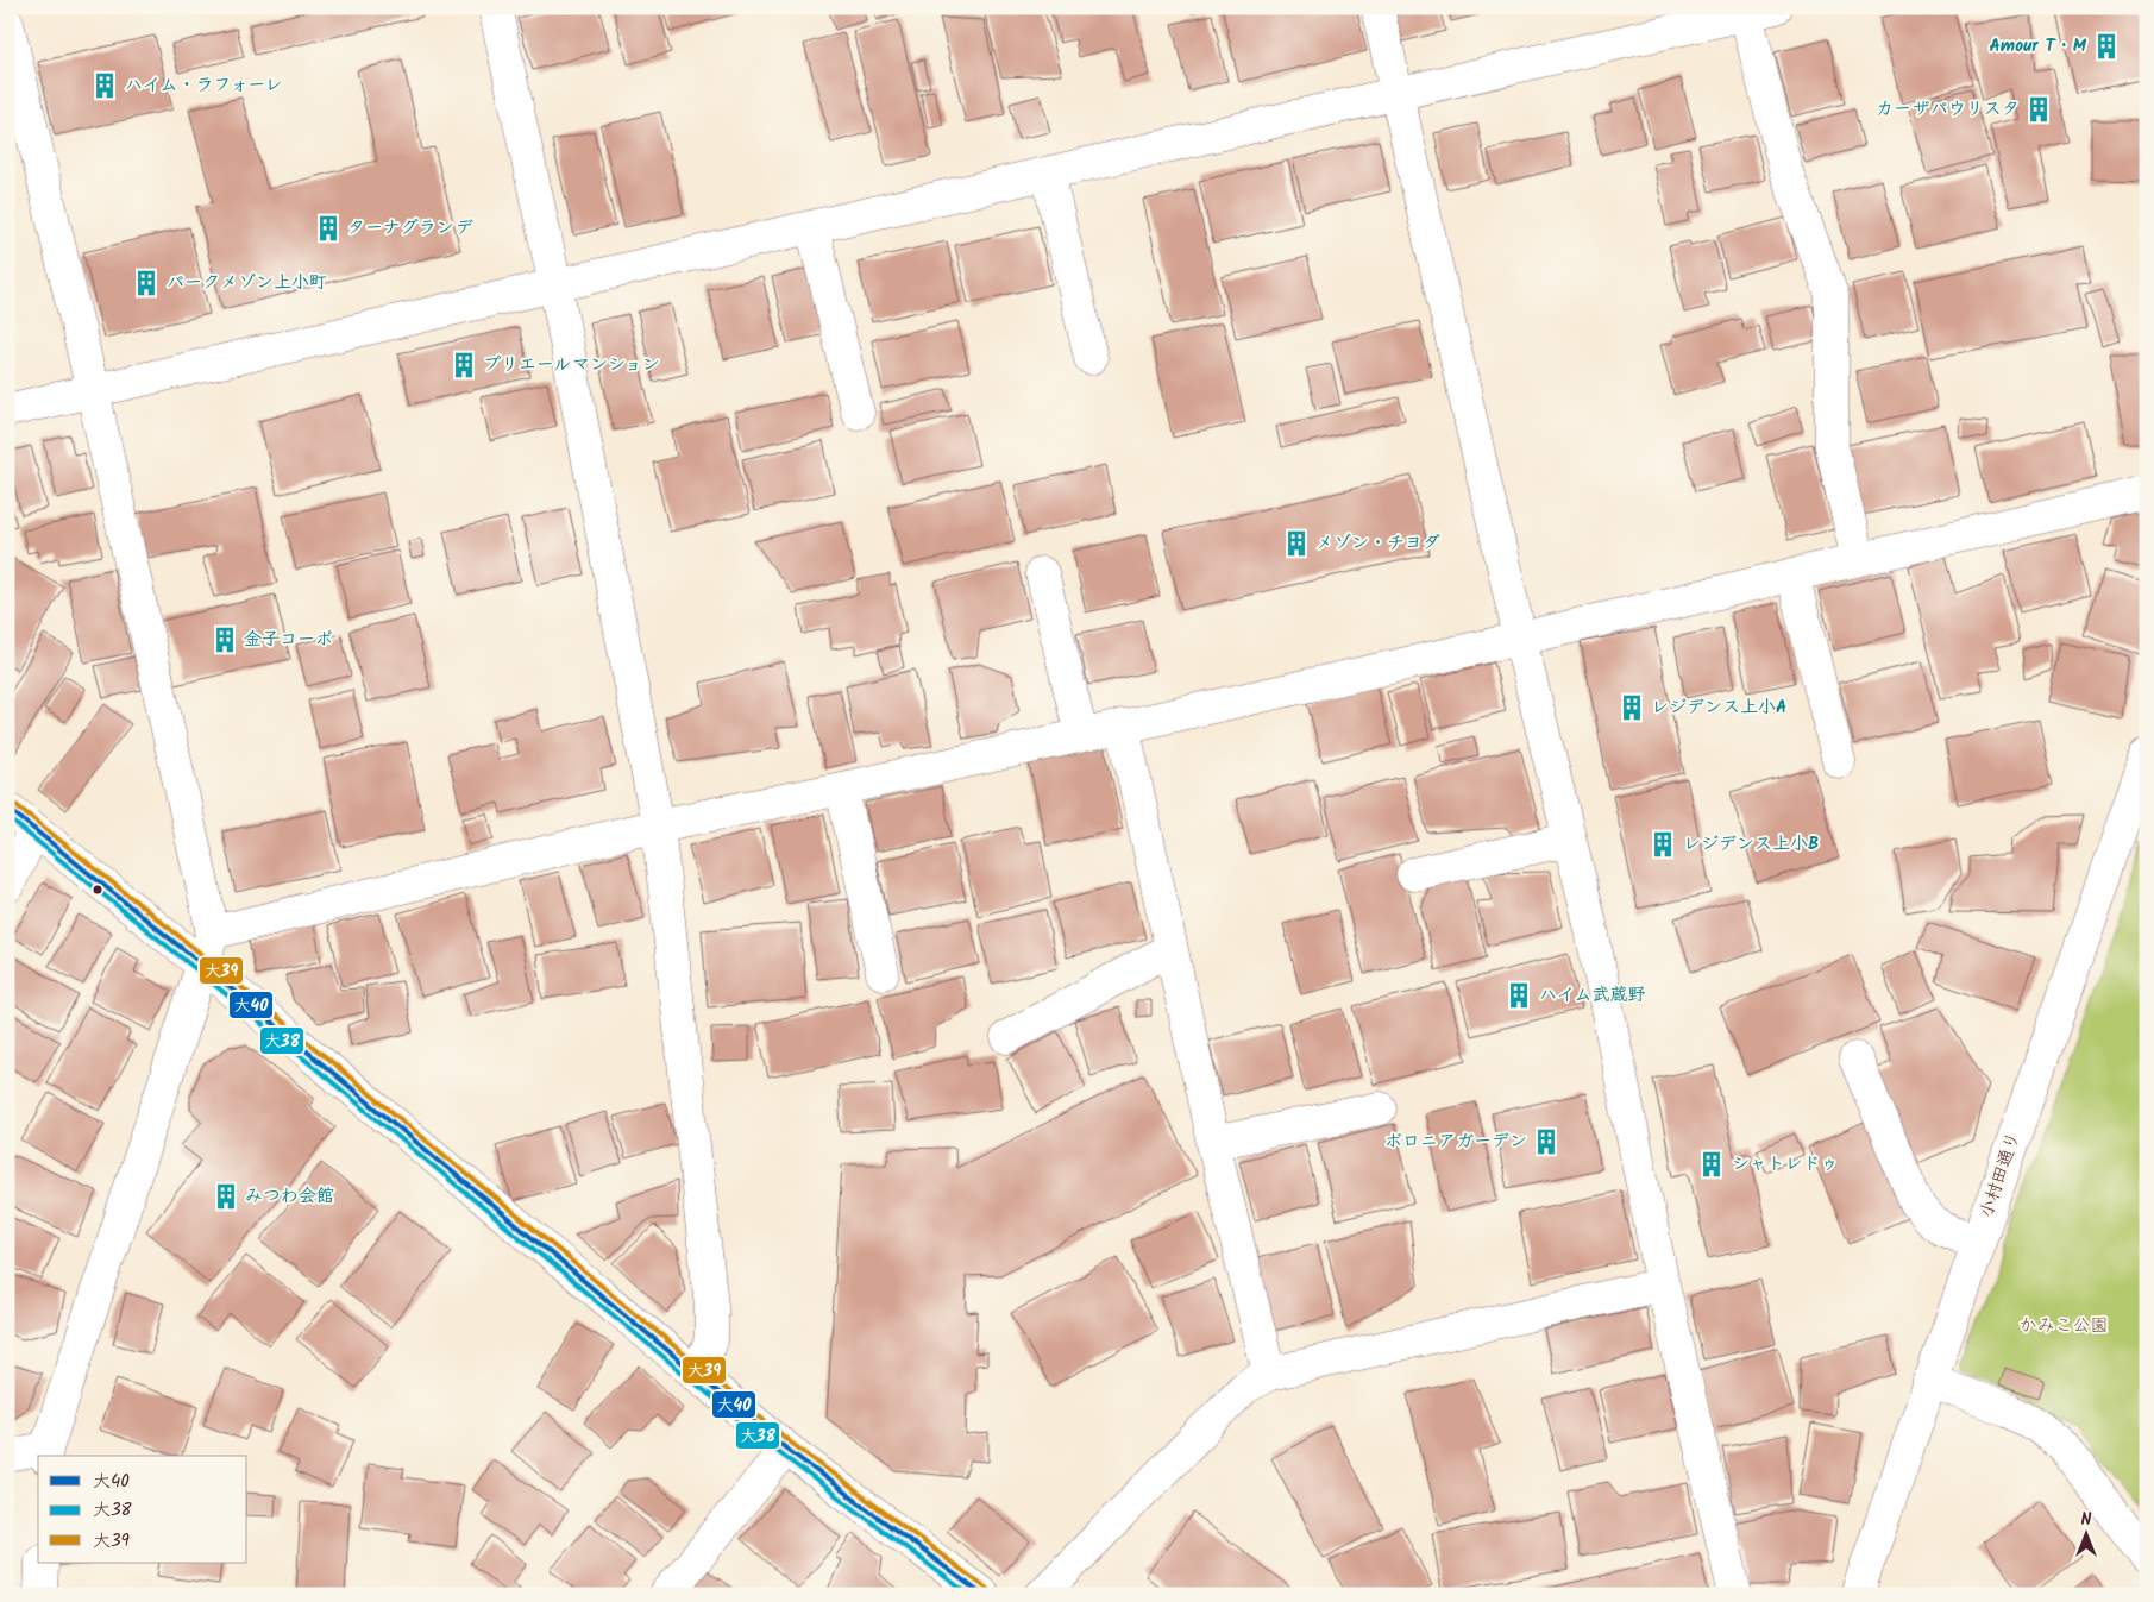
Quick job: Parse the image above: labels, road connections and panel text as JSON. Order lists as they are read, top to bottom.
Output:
{
  "streets": {
    "street": ["小村田通り"]
  },
  "parks": ["かみこ公園"],
  "places": {
    "building": [
      "Amour T・M",
      "ハイム・ラフォーレ",
      "カーザパウリスタ",
      "ターナグランデ",
      "パークメゾン上小町",
      "プリエールマンション",
      "メゾン・チヨダ",
      "金子コーポ",
      "レジデンス上小A",
      "レジデンス上小B",
      "ハイム武蔵野",
      "ボロニアガーデン",
      "シャトレドゥ",
      "みつわ会館"
    ]
  },
  "lines": ["transit line 大39", "transit line 大40", "transit line 大38"],
  "legend": ["大40", "大38", "大39"],
  "north": "top"
}
